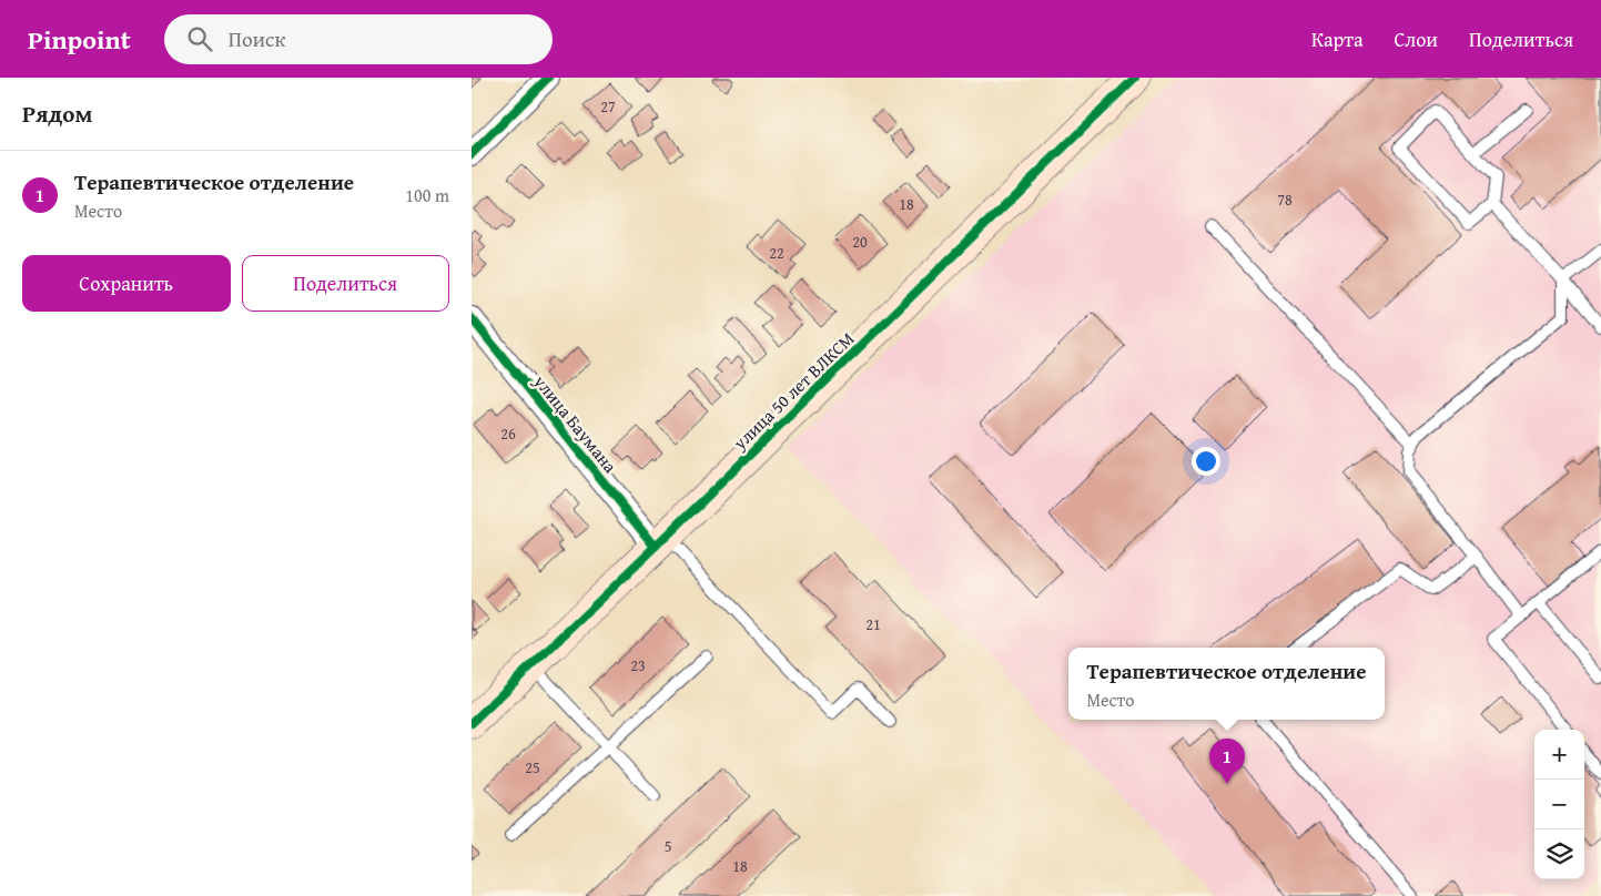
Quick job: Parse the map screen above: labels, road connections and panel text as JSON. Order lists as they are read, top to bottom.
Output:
{
  "streets": {
    "street": ["улица 50 лет ВЛКСМ", "улица Баумана"]
  },
  "crossings": [
    ["улица 50 лет ВЛКСМ", "улица Баумана"]
  ],
  "house_numbers": [
    "27",
    "78",
    "18",
    "20",
    "22",
    "26",
    "21",
    "23",
    "25",
    "5",
    "18"
  ],
  "page": {
    "header": "Pinpoint",
    "search": "Поиск",
    "nav": ["Карта", "Слои", "Поделиться"],
    "heading": "Рядом",
    "list": [
      {
        "mark": "1",
        "name": "Терапевтическое отделение",
        "note": "Место",
        "value": "100 m"
      }
    ],
    "buttons": ["Сохранить", "Поделиться"],
    "popup": ["Терапевтическое отделение", "Место"],
    "map_buttons": ["+", "−"],
    "pins": "1"
  }
}
